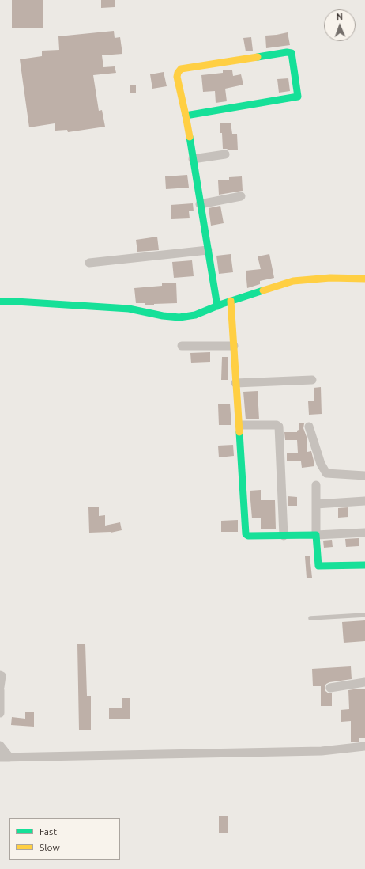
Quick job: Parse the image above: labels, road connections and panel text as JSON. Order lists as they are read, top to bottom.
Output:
{
  "legend": ["Fast", "Slow"],
  "north": "top"
}
